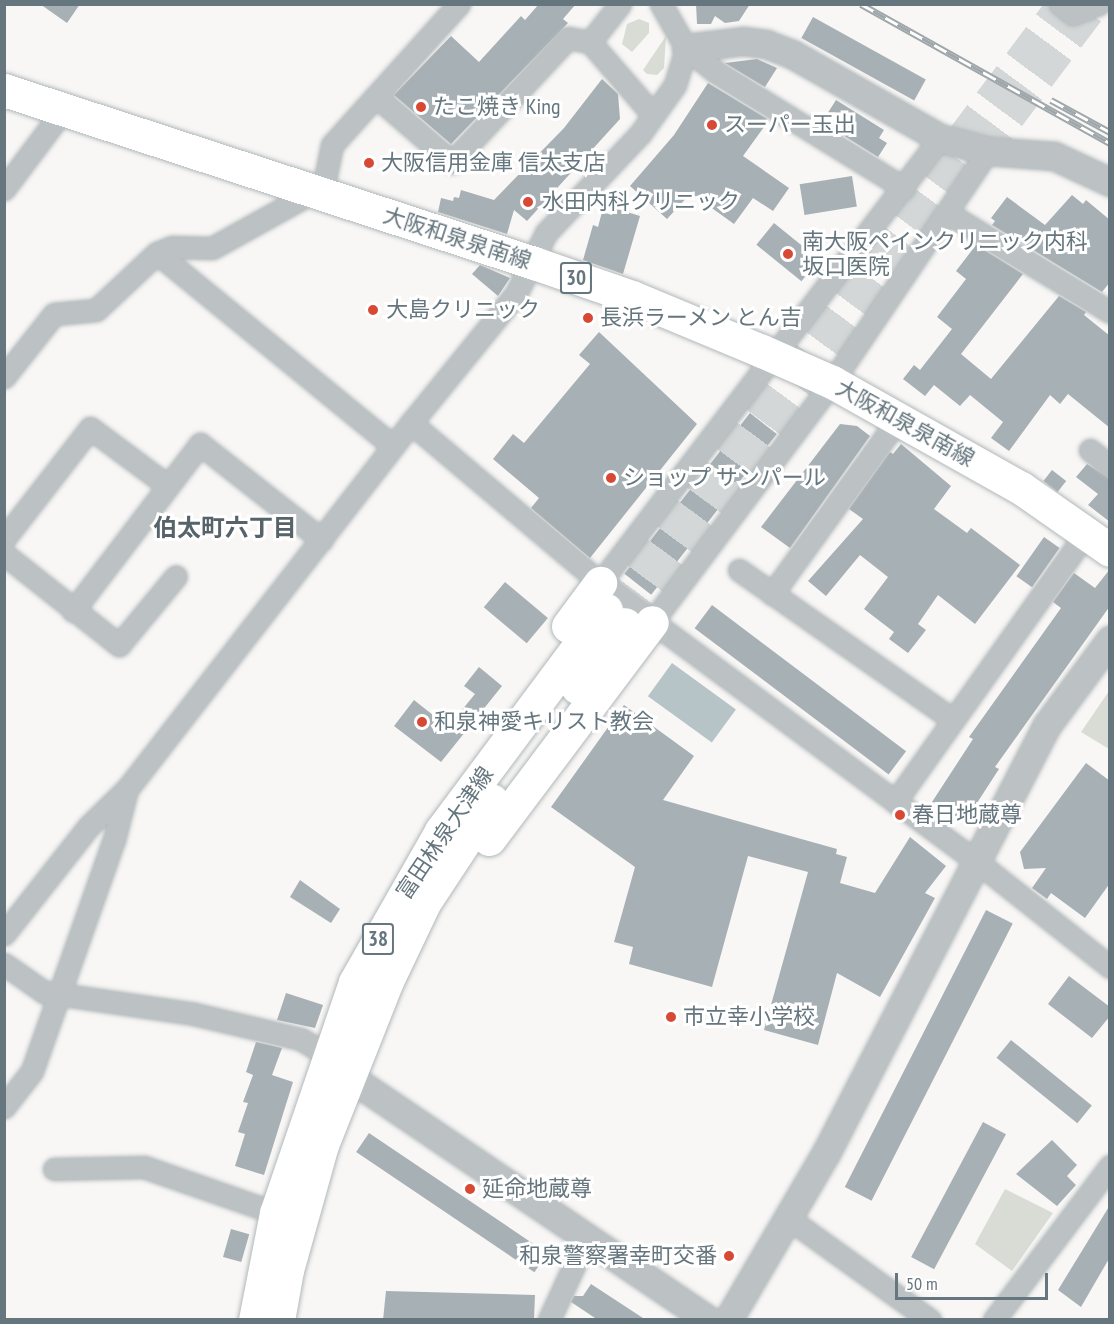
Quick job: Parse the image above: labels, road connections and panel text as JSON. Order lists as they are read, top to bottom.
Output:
{
  "streets": {
    "main road": [
      "大阪和泉泉南線",
      "30",
      "富田林泉大津線",
      "38"
    ]
  },
  "districts": ["伯太町六丁目"],
  "places": [
    "たこ焼き King",
    "スーパー玉出",
    "大阪信用金庫 信太支店",
    "水田内科クリニック",
    "南大阪ペインクリニック内科 坂口医院",
    "大島クリニック",
    "長浜ラーメン とん吉",
    "ショップ サンパール",
    "和泉神愛キリスト教会",
    "春日地蔵尊",
    "市立幸小学校",
    "延命地蔵尊",
    "和泉警察署幸町交番"
  ],
  "scale_bar": "50 m"
}
